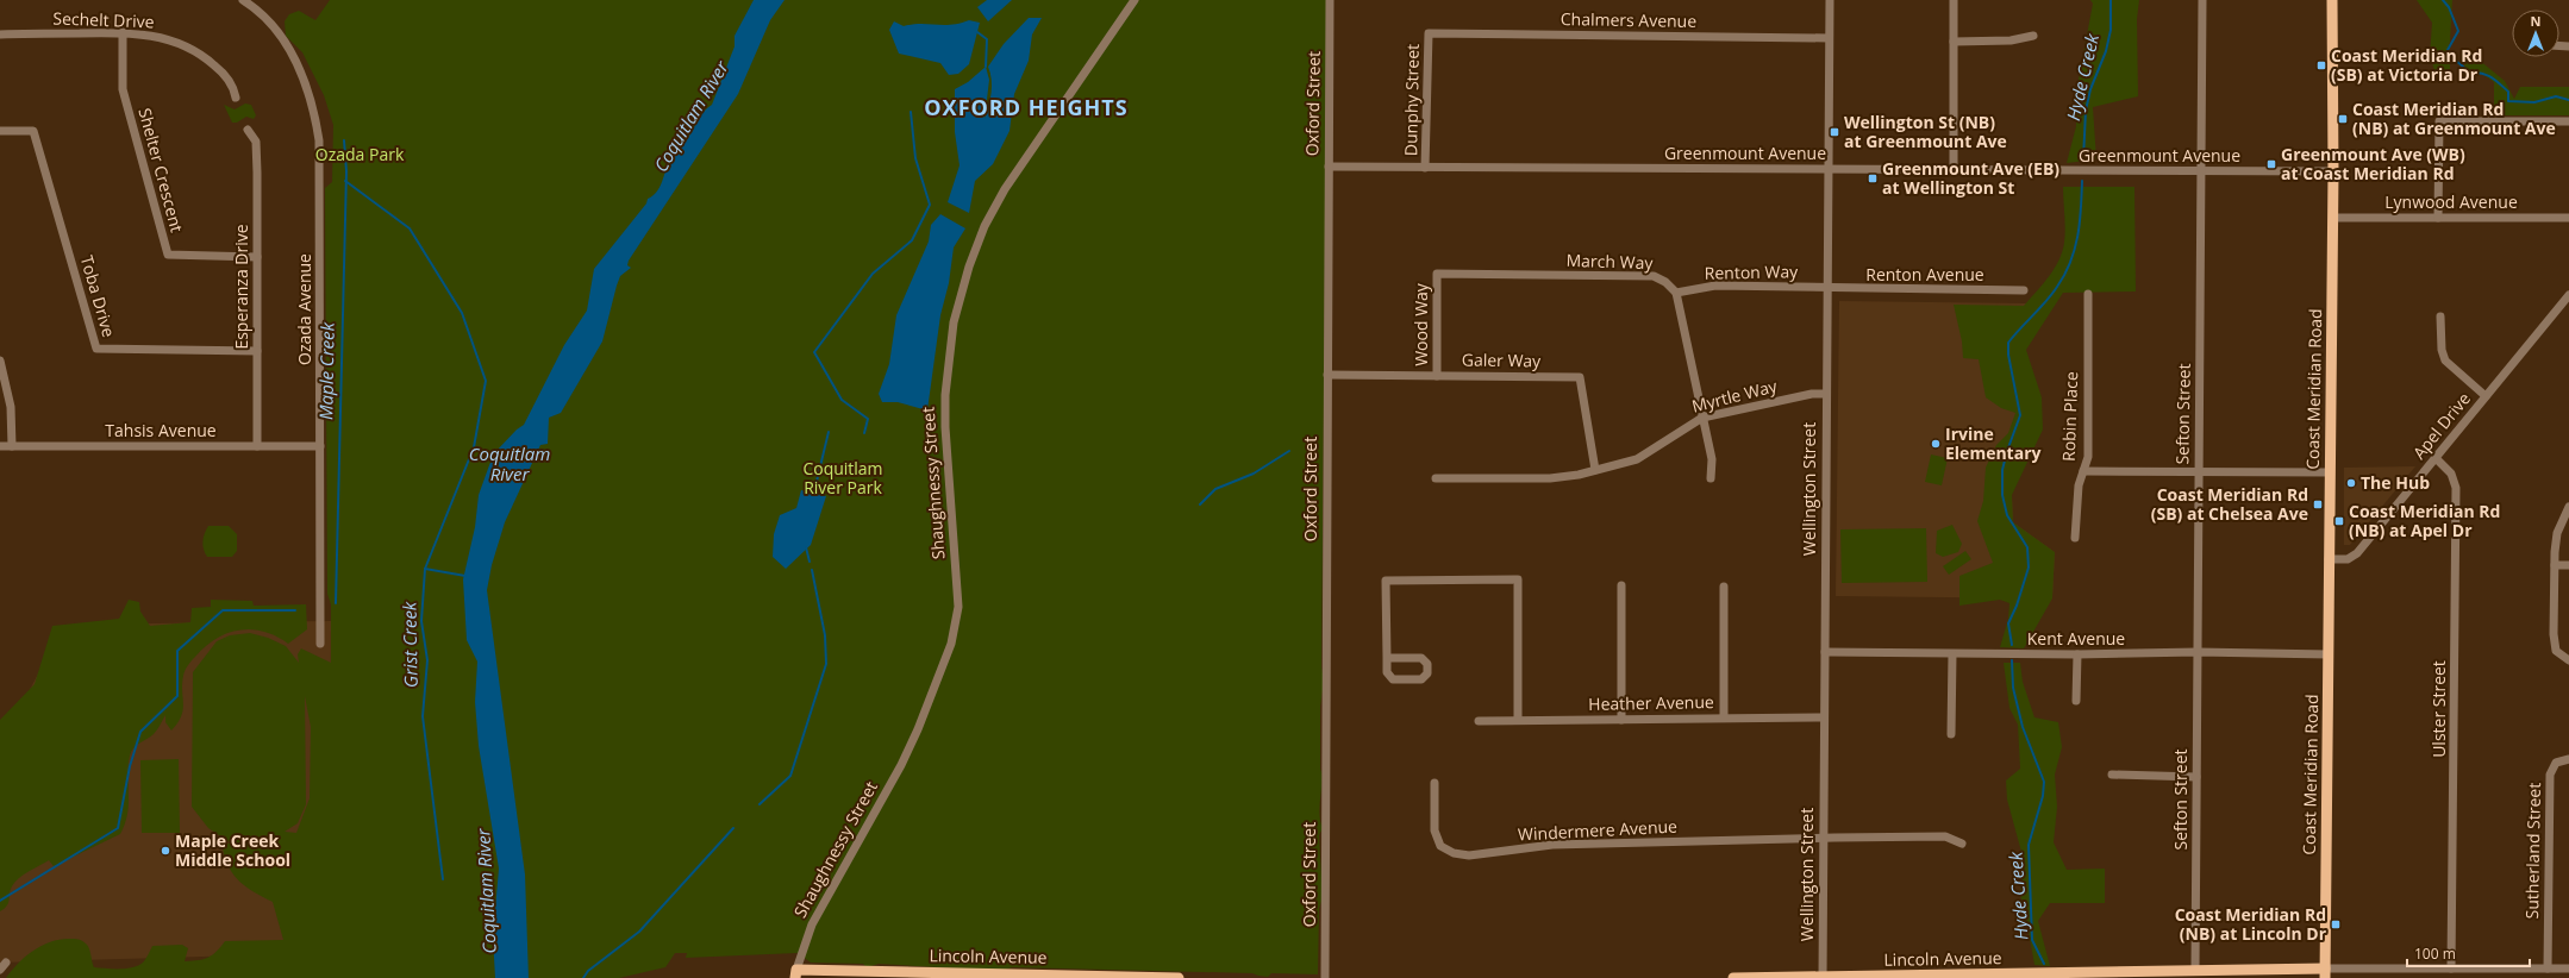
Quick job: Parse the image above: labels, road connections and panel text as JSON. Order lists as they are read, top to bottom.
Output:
{
  "streets": {
    "main road": ["Coast Meridian Road", "Lincoln Avenue"],
    "street": [
      "Sechelt Drive",
      "Chalmers Avenue",
      "Dunphy Street",
      "Oxford Street",
      "Greenmount Avenue",
      "Shelter Crescent",
      "Lynwood Avenue",
      "March Way",
      "Renton Way",
      "Renton Avenue",
      "Esperanza Drive",
      "Toba Drive",
      "Ozada Avenue",
      "Wood Way",
      "Galer Way",
      "Myrtle Way",
      "Sefton Street",
      "Robin Place",
      "Apel Drive",
      "Tahsis Avenue",
      "Shaughnessy Street",
      "Wellington Street",
      "Kent Avenue",
      "Heather Avenue",
      "Ulster Street",
      "Windermere Avenue",
      "Sutherland Street"
    ]
  },
  "crossings": [
    ["Sechelt Drive", "Shelter Crescent"],
    ["Chalmers Avenue", "Dunphy Street"],
    ["Chalmers Avenue", "Wellington Street"],
    ["Dunphy Street", "Greenmount Avenue"],
    ["Oxford Street", "Greenmount Avenue"],
    ["Oxford Street", "Galer Way"],
    ["Greenmount Avenue", "Coast Meridian Road"],
    ["Greenmount Avenue", "Sefton Street"],
    ["Greenmount Avenue", "Wellington Street"],
    ["Shelter Crescent", "Esperanza Drive"],
    ["Lynwood Avenue", "Coast Meridian Road"],
    ["March Way", "Renton Way"],
    ["March Way", "Wood Way"],
    ["Renton Way", "Renton Avenue"],
    ["Renton Way", "Wellington Street"],
    ["Renton Avenue", "Wellington Street"],
    ["Esperanza Drive", "Toba Drive"],
    ["Esperanza Drive", "Tahsis Avenue"],
    ["Ozada Avenue", "Tahsis Avenue"],
    ["Wood Way", "Galer Way"],
    ["Galer Way", "Myrtle Way"],
    ["Coast Meridian Road", "Apel Drive"],
    ["Coast Meridian Road", "Kent Avenue"],
    ["Coast Meridian Road", "Lincoln Avenue"],
    ["Myrtle Way", "Wellington Street"],
    ["Sefton Street", "Kent Avenue"],
    ["Sefton Street", "Lincoln Avenue"],
    ["Apel Drive", "Ulster Street"],
    ["Shaughnessy Street", "Lincoln Avenue"],
    ["Wellington Street", "Kent Avenue"],
    ["Wellington Street", "Heather Avenue"],
    ["Wellington Street", "Windermere Avenue"],
    ["Wellington Street", "Lincoln Avenue"]
  ],
  "districts": ["OXFORD HEIGHTS"],
  "water": [
    "Hyde Creek",
    "Coquitlam River",
    "Maple Creek",
    "Grist Creek"
  ],
  "parks": ["Ozada Park", "Coquitlam River Park"],
  "places": {
    "transit": [
      "Coast Meridian Rd (SB) at Victoria Dr",
      "Coast Meridian Rd (NB) at Greenmount Ave",
      "Wellington St (NB) at Greenmount Ave",
      "Greenmount Ave (WB) at Coast Meridian Rd",
      "Greenmount Ave (EB) at Wellington St",
      "Coast Meridian Rd (SB) at Chelsea Ave",
      "Coast Meridian Rd (NB) at Apel Dr",
      "Coast Meridian Rd (NB) at Lincoln Dr"
    ],
    "other": ["Irvine Elementary", "The Hub", "Maple Creek Middle School"]
  },
  "scale_bar": "100 m",
  "north": "top"
}
